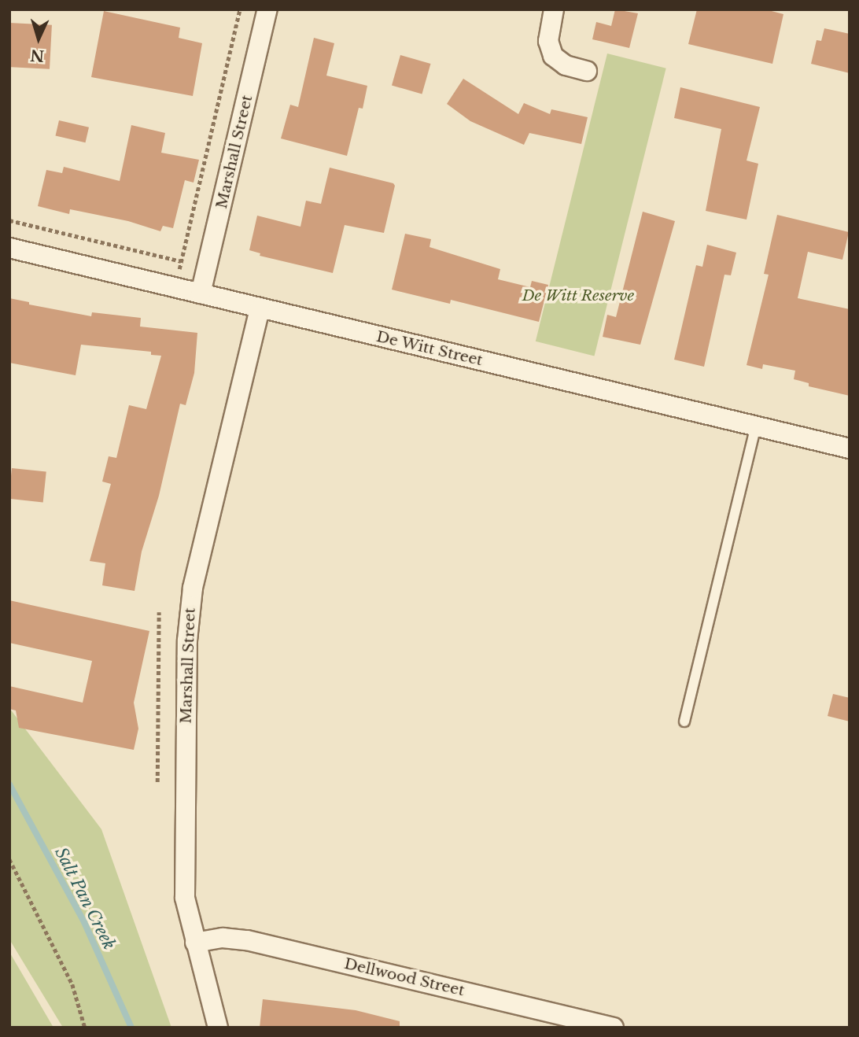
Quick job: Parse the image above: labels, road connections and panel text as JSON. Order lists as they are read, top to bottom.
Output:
{
  "streets": {
    "street": ["Marshall Street", "De Witt Street", "Dellwood Street"]
  },
  "crossings": [
    ["Marshall Street", "De Witt Street"],
    ["Marshall Street", "Dellwood Street"]
  ],
  "water": ["Salt Pan Creek"],
  "parks": ["De Witt Reserve"],
  "north": "bottom"
}
